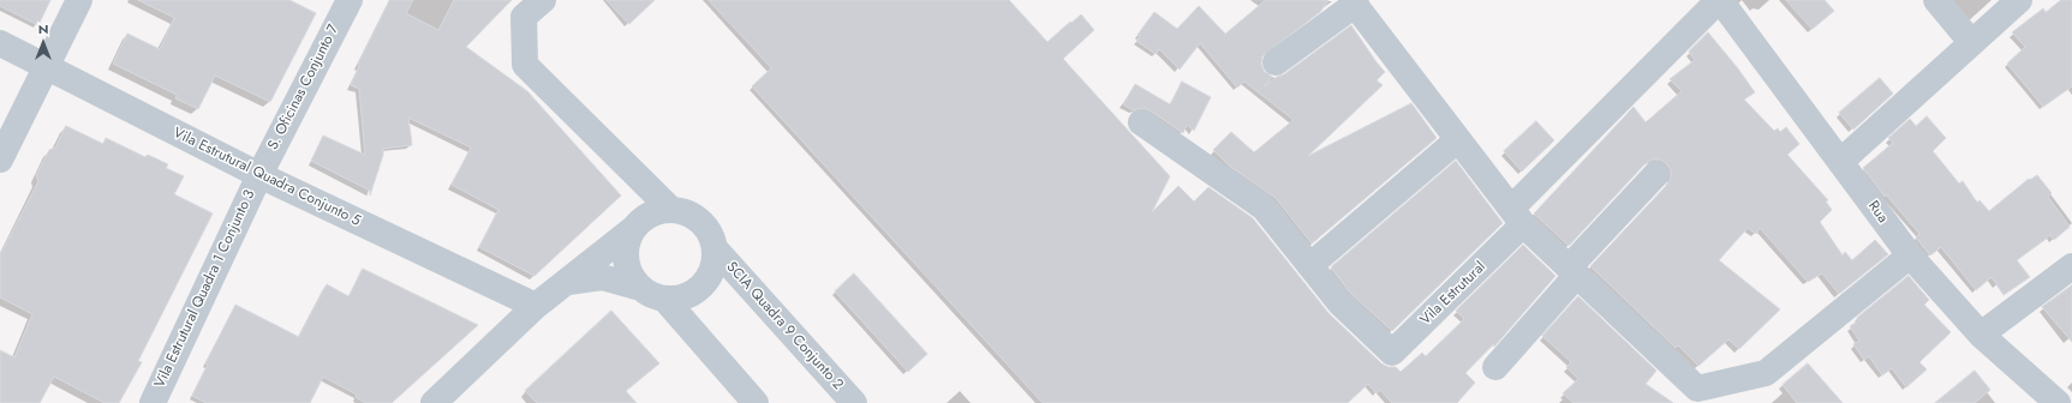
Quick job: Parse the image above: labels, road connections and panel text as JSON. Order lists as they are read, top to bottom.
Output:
{
  "streets": {
    "street": [
      "S. Oficinas Conjunto 7",
      "Vila Estrutural Quadra Conjunto 5",
      "Rua",
      "Vila Estrutural Quadra 1 Conjunto 3",
      "Vila Estrutural",
      "SCIA Quadra 9 Conjunto 2"
    ]
  },
  "crossings": [
    ["S. Oficinas Conjunto 7", "Vila Estrutural Quadra Conjunto 5"],
    ["S. Oficinas Conjunto 7", "Vila Estrutural Quadra 1 Conjunto 3"],
    ["Vila Estrutural Quadra Conjunto 5", "Vila Estrutural Quadra 1 Conjunto 3"]
  ],
  "north": "top"
}
